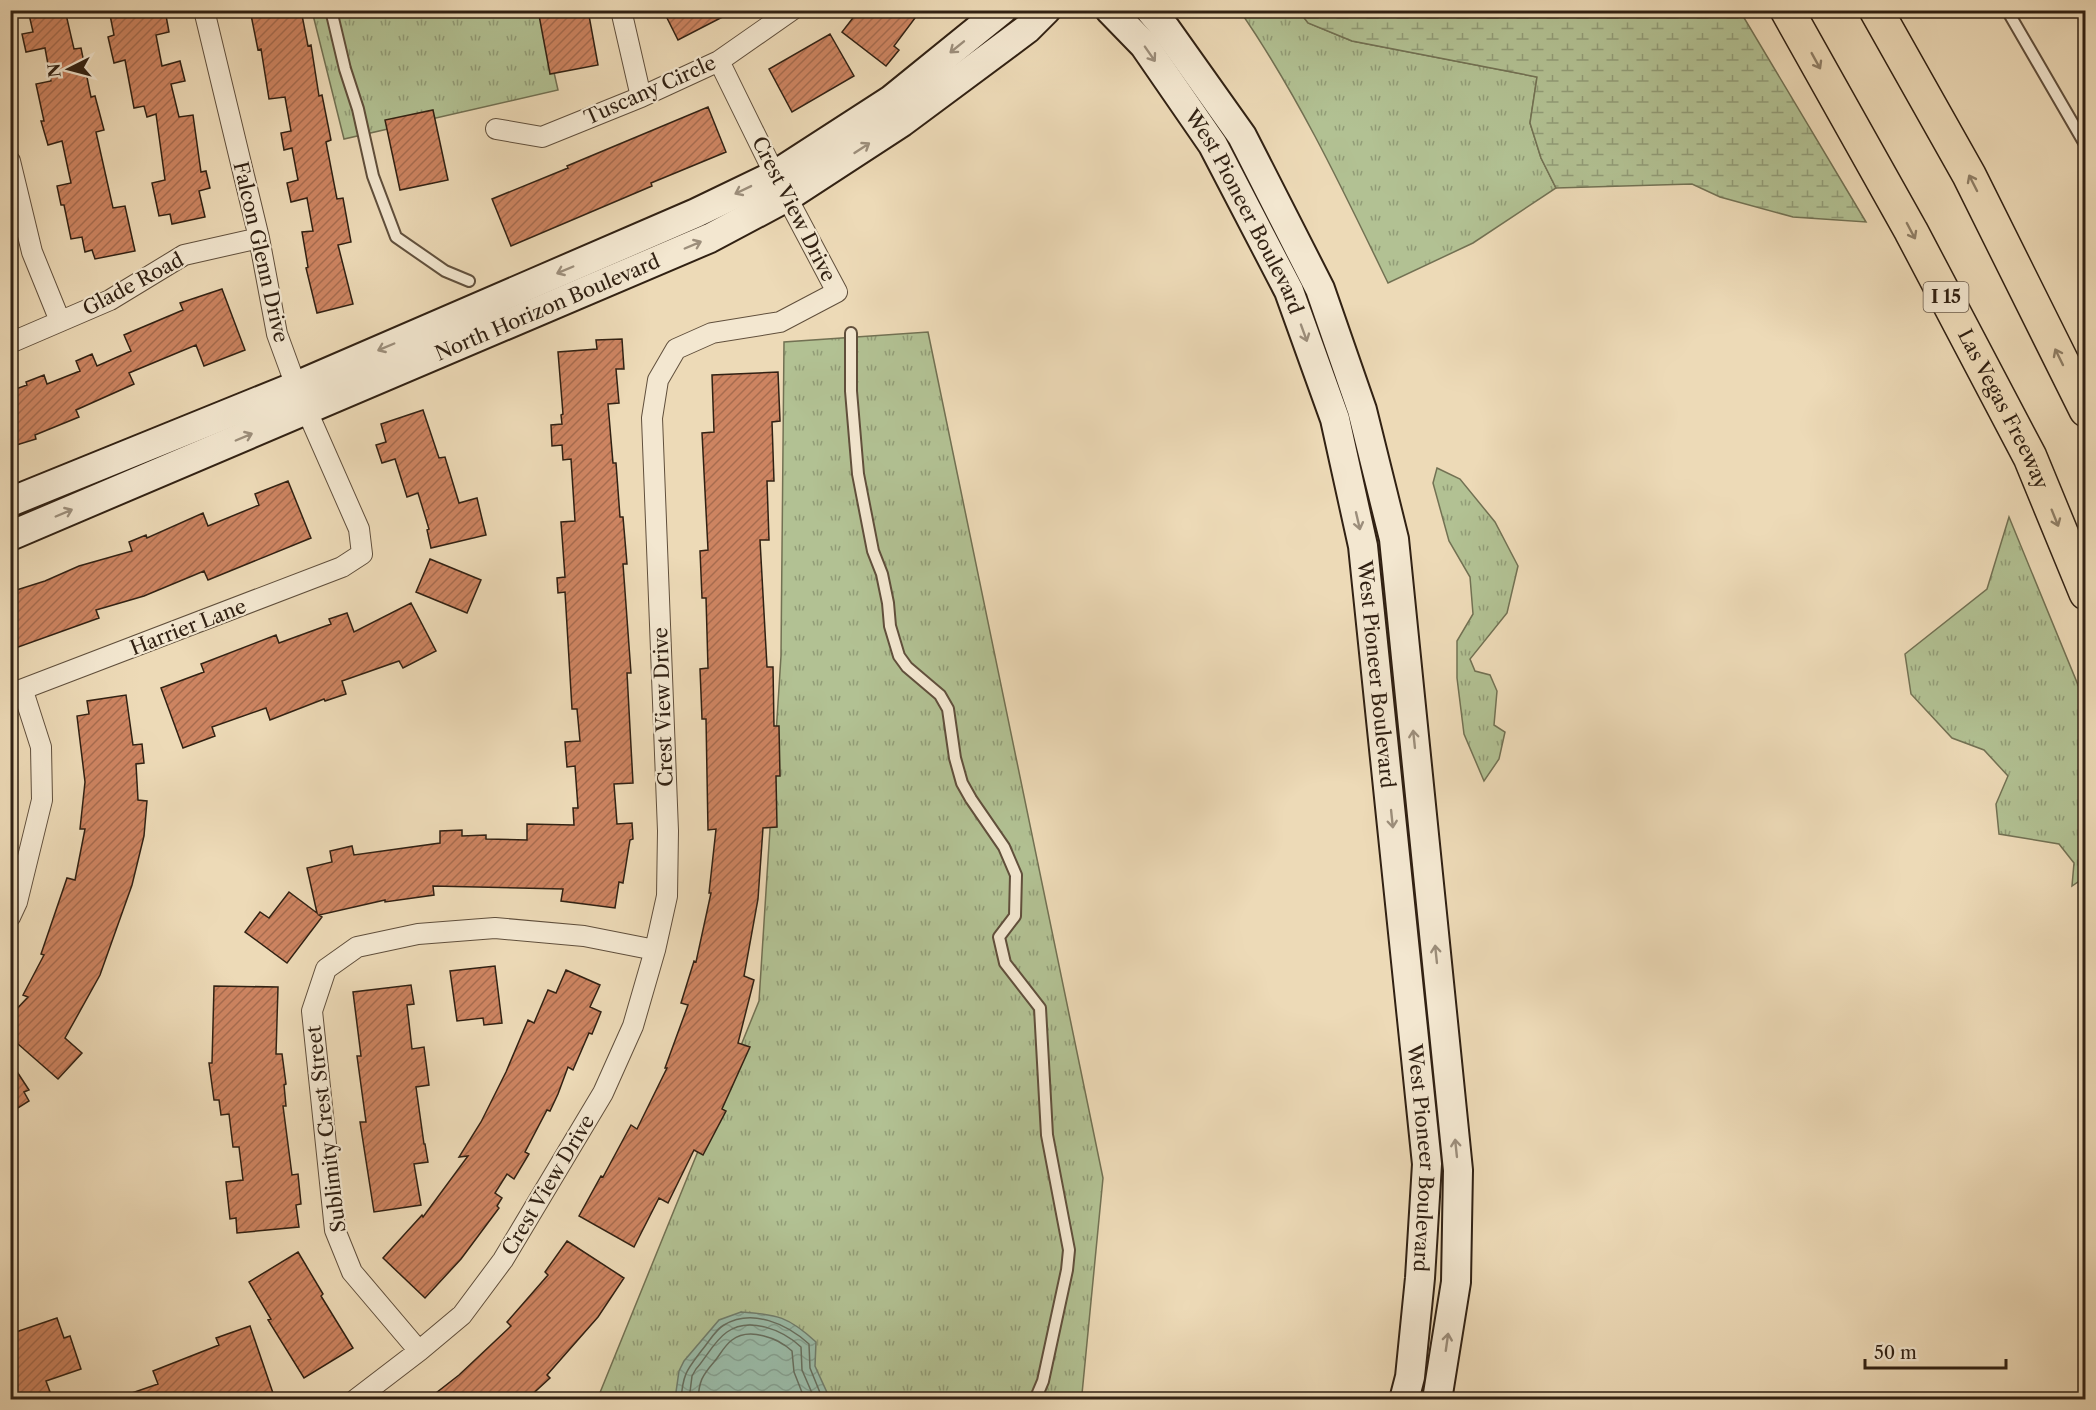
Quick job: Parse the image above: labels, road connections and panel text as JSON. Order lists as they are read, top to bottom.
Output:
{
  "streets": {
    "highway": ["I 15", "Las Vegas Freeway"],
    "main road": ["West Pioneer Boulevard", "North Horizon Boulevard"],
    "street": [
      "Tuscany Circle",
      "Crest View Drive",
      "Falcon Glenn Drive",
      "Glade Road",
      "Harrier Lane",
      "Sublimity Crest Street"
    ]
  },
  "crossings": [
    ["Tuscany Circle", "Crest View Drive"],
    ["Crest View Drive", "North Horizon Boulevard"],
    ["Crest View Drive", "Sublimity Crest Street"],
    ["Falcon Glenn Drive", "Glade Road"],
    ["Falcon Glenn Drive", "North Horizon Boulevard"],
    ["Falcon Glenn Drive", "Harrier Lane"]
  ],
  "scale_bar": "50 m",
  "north": "left"
}
